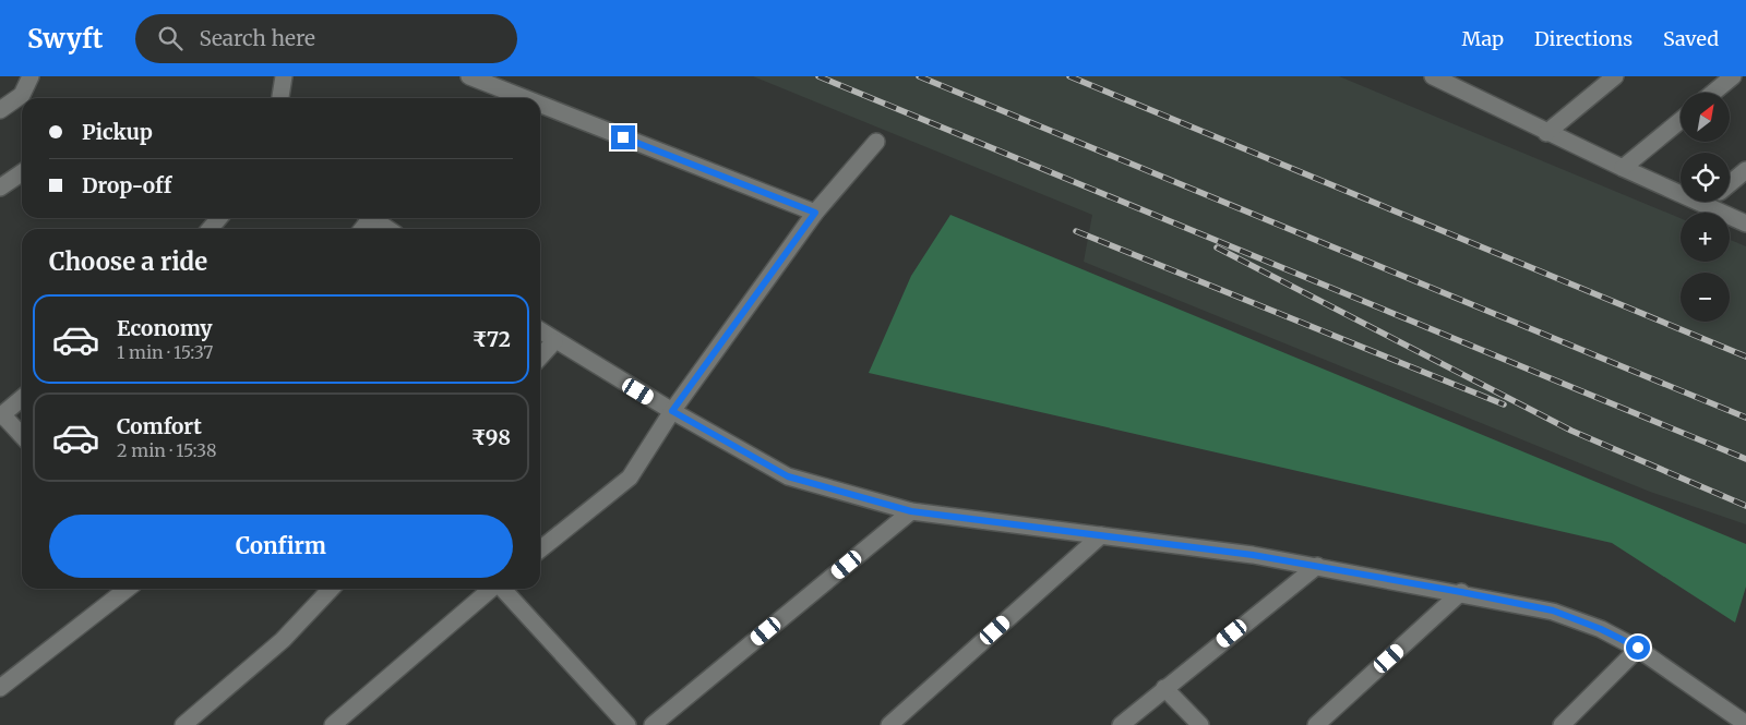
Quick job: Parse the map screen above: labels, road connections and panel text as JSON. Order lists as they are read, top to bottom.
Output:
{
  "north": "top right",
  "page": {
    "header": "Swyft",
    "search": "Search here",
    "nav": ["Map", "Directions", "Saved"],
    "map_buttons": ["+", "−"],
    "banner": ["Pickup", "Drop-off"],
    "heading": "Choose a ride",
    "list": [
      {
        "name": "Economy",
        "note": "1 min · 15:37",
        "value": "₹72"
      },
      {
        "name": "Comfort",
        "note": "2 min · 15:38",
        "value": "₹98"
      }
    ],
    "buttons": "Confirm"
  }
}
